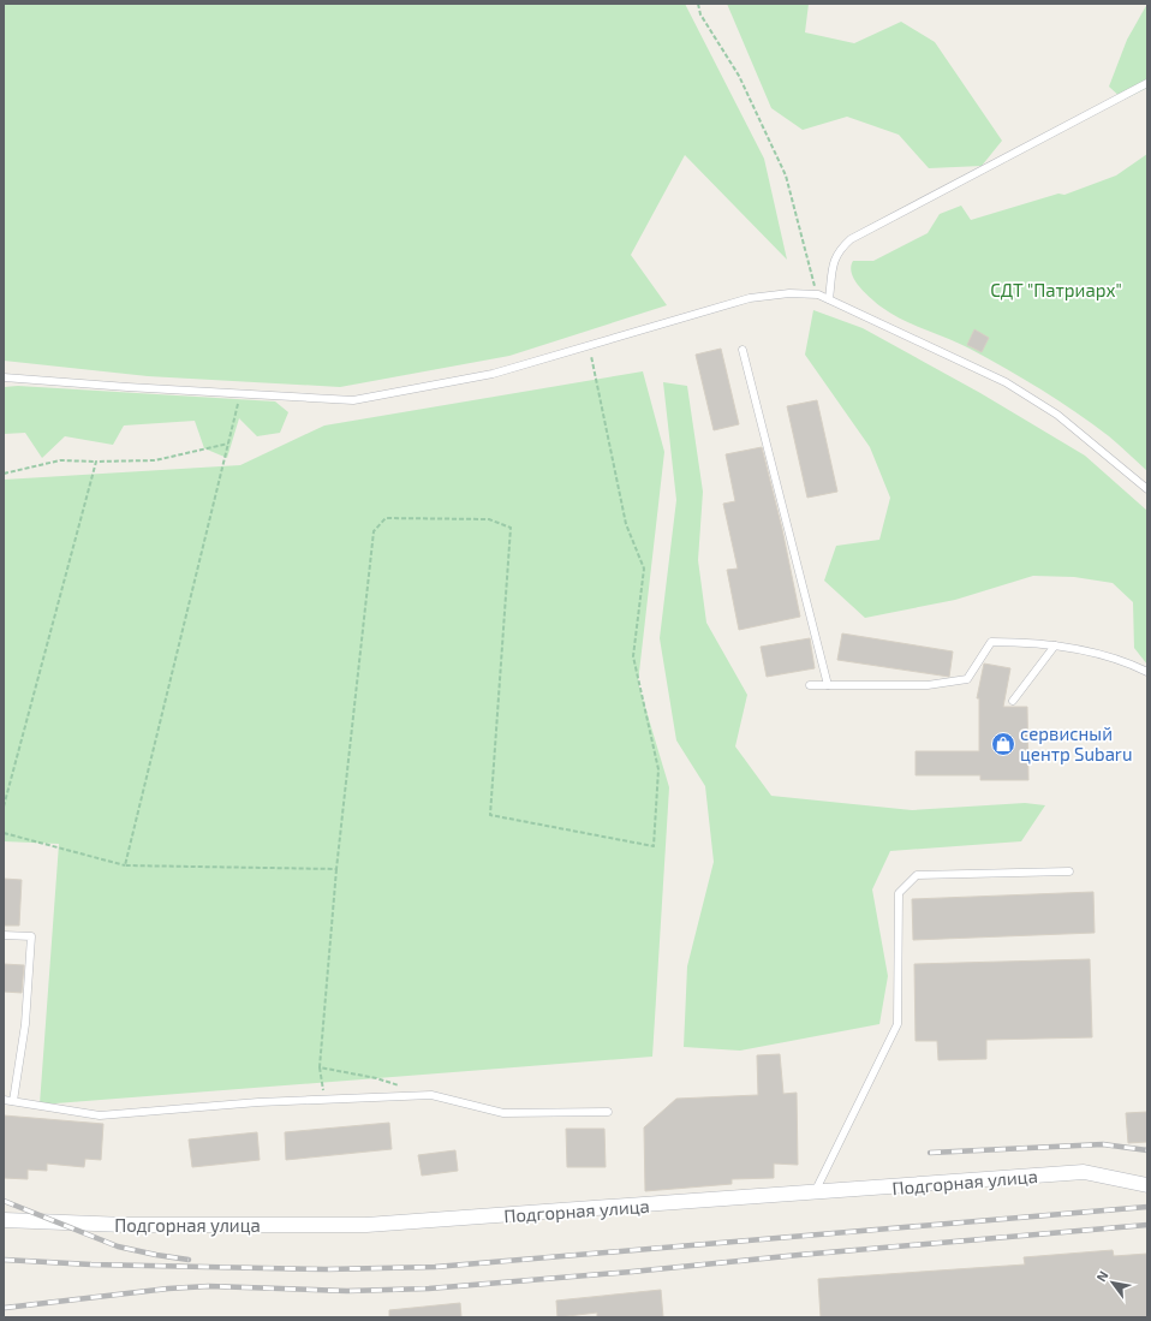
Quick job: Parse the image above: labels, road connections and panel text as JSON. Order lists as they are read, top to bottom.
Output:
{
  "streets": {
    "street": ["Подгорная улица"]
  },
  "parks": ["СДТ \"Патриарх\""],
  "places": {
    "shop": ["сервисный центр Subaru"]
  },
  "north": "top left"
}
